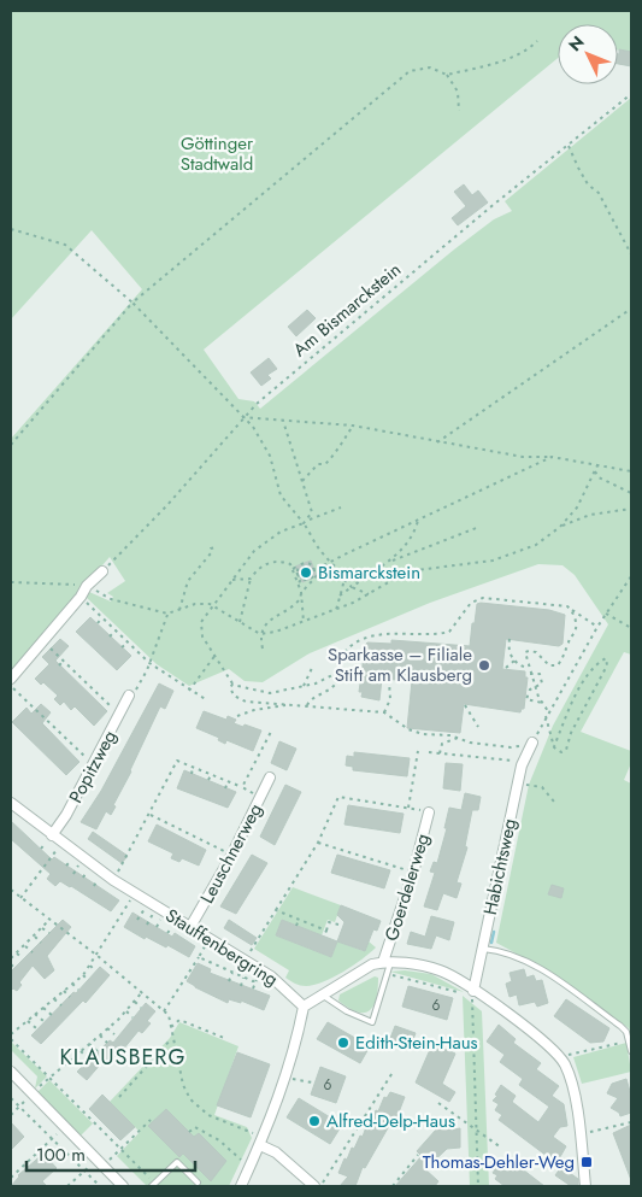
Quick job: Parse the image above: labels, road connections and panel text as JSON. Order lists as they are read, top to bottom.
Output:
{
  "streets": {
    "street": [
      "Popitzweg",
      "Leuschnerweg",
      "Habichtsweg",
      "Goerdelerweg",
      "Stauffenbergring"
    ],
    "path": ["Am Bismarckstein"]
  },
  "crossings": [
    ["Popitzweg", "Stauffenbergring"],
    ["Leuschnerweg", "Stauffenbergring"],
    ["Habichtsweg", "Goerdelerweg"],
    ["Goerdelerweg", "Stauffenbergring"]
  ],
  "districts": ["KLAUSBERG"],
  "parks": ["Göttinger Stadtwald"],
  "places": {
    "other": [
      "Bismarckstein",
      "Sparkasse – Filiale Stift am Klausberg",
      "Edith-Stein-Haus",
      "Alfred-Delp-Haus"
    ],
    "transit": ["Thomas-Dehler-Weg"]
  },
  "house_numbers": ["6", "6"],
  "scale_bar": "100 m",
  "north": "top left"
}
